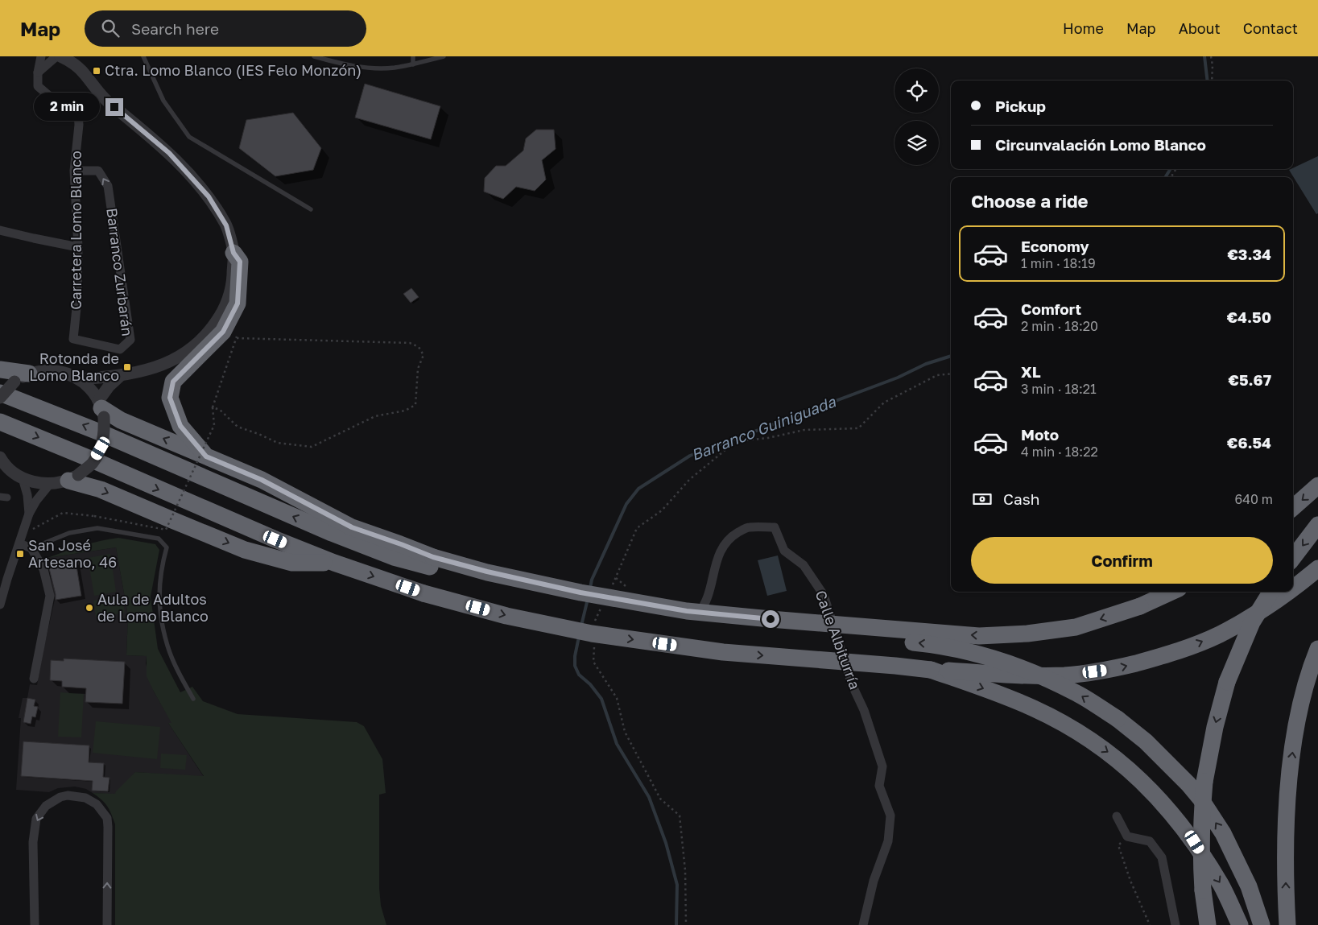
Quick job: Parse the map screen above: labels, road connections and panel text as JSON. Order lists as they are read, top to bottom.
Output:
{
  "streets": {
    "street": ["Carretera Lomo Blanco", "Barranco Zurbarán", "Calle Albiturría"]
  },
  "crossings": [
    ["Carretera Lomo Blanco", "Barranco Zurbarán"]
  ],
  "water": ["Barranco Guiniguada"],
  "places": {
    "transit": ["Ctra. Lomo Blanco (IES Felo Monzón)", "Rotonda de Lomo Blanco", "San José Artesano, 46"],
    "other": ["Aula de Adultos de Lomo Blanco"]
  },
  "page": {
    "header": "Map",
    "search": "Search here",
    "nav": [
      "Home",
      "Map",
      "About",
      "Contact"
    ],
    "banner": ["Pickup", "Circunvalación Lomo Blanco"],
    "bubble": "2 min",
    "heading": "Choose a ride",
    "list": [
      {
        "name": "Economy",
        "note": "1 min · 18:19",
        "value": "€3.34"
      },
      {
        "name": "Comfort",
        "note": "2 min · 18:20",
        "value": "€4.50"
      },
      {
        "name": "XL",
        "note": "3 min · 18:21",
        "value": "€5.67"
      },
      {
        "name": "Moto",
        "note": "4 min · 18:22",
        "value": "€6.54"
      }
    ],
    "pay": ["Cash", "640 m"],
    "buttons": "Confirm"
  }
}
